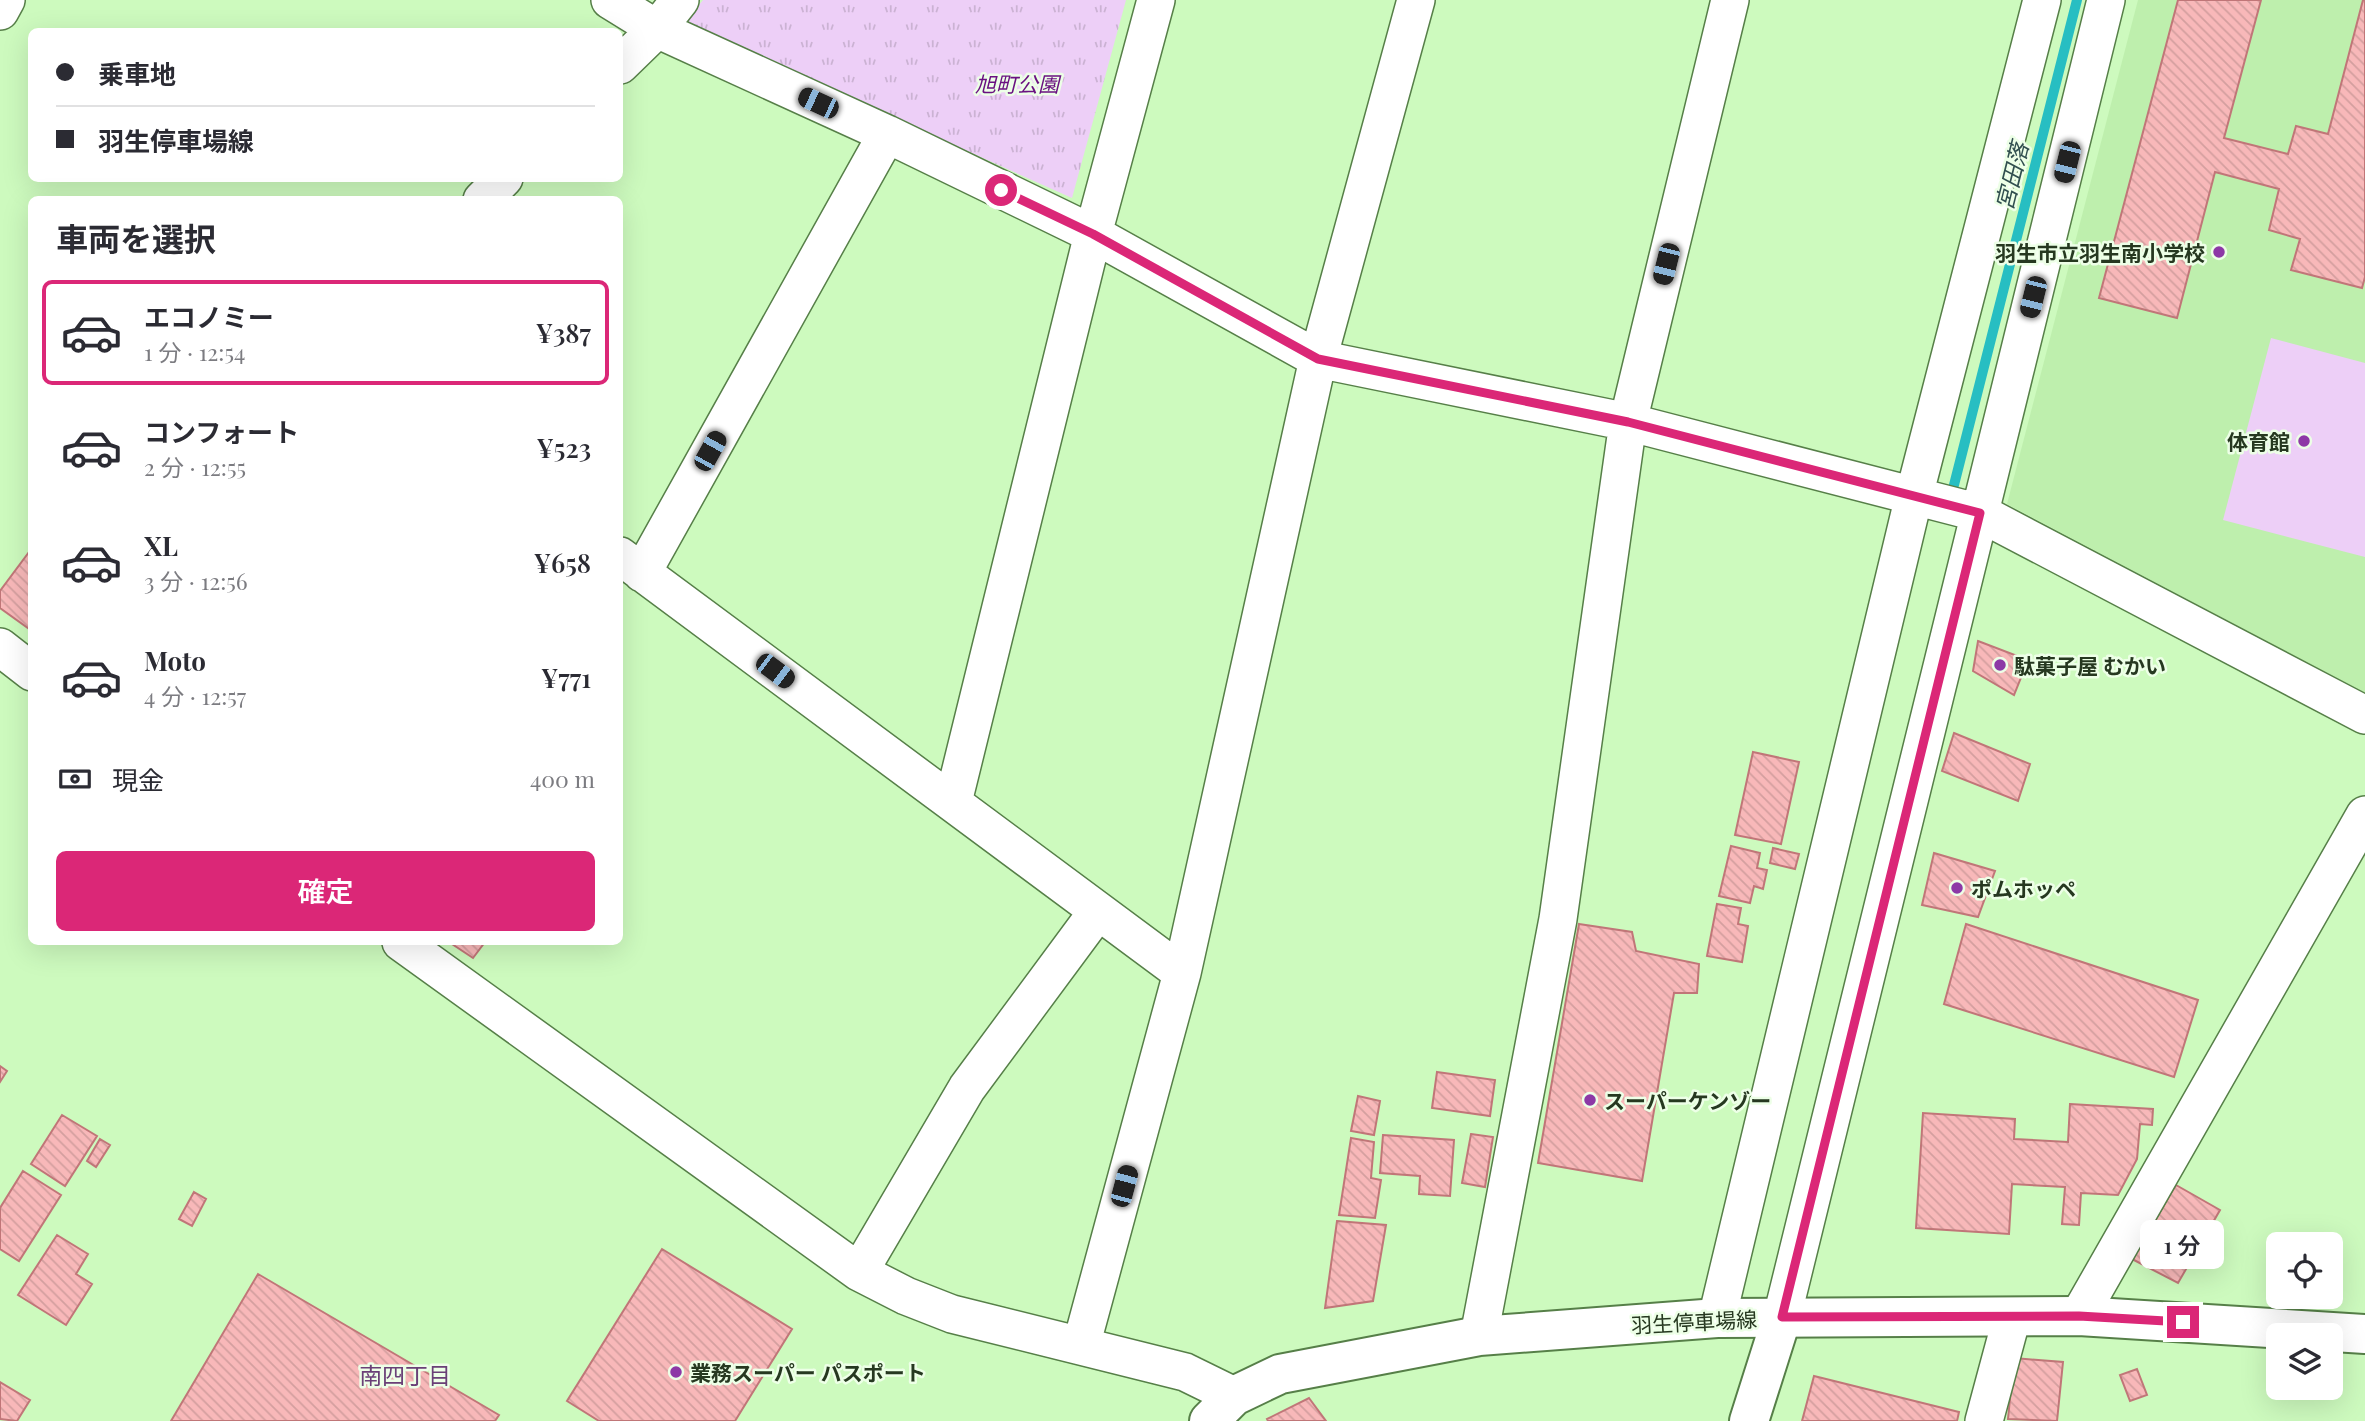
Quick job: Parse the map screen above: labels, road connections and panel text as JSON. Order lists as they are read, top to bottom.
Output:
{
  "streets": {
    "main road": ["羽生停車場線"]
  },
  "districts": ["南四丁目"],
  "water": ["宮田落"],
  "parks": ["旭町公園"],
  "places": [
    "羽生市立羽生南小学校",
    "体育館",
    "駄菓子屋 むかい",
    "ポムホッペ",
    "スーパーケンゾー",
    "業務スーパー パスポート"
  ],
  "page": {
    "banner": ["乗車地", "羽生停車場線"],
    "heading": "車両を選択",
    "list": [
      {
        "name": "エコノミー",
        "note": "1 分 · 12:54",
        "value": "¥387"
      },
      {
        "name": "コンフォート",
        "note": "2 分 · 12:55",
        "value": "¥523"
      },
      {
        "name": "XL",
        "note": "3 分 · 12:56",
        "value": "¥658"
      },
      {
        "name": "Moto",
        "note": "4 分 · 12:57",
        "value": "¥771"
      }
    ],
    "pay": ["現金", "400 m"],
    "buttons": "確定",
    "bubble": "1 分"
  }
}
